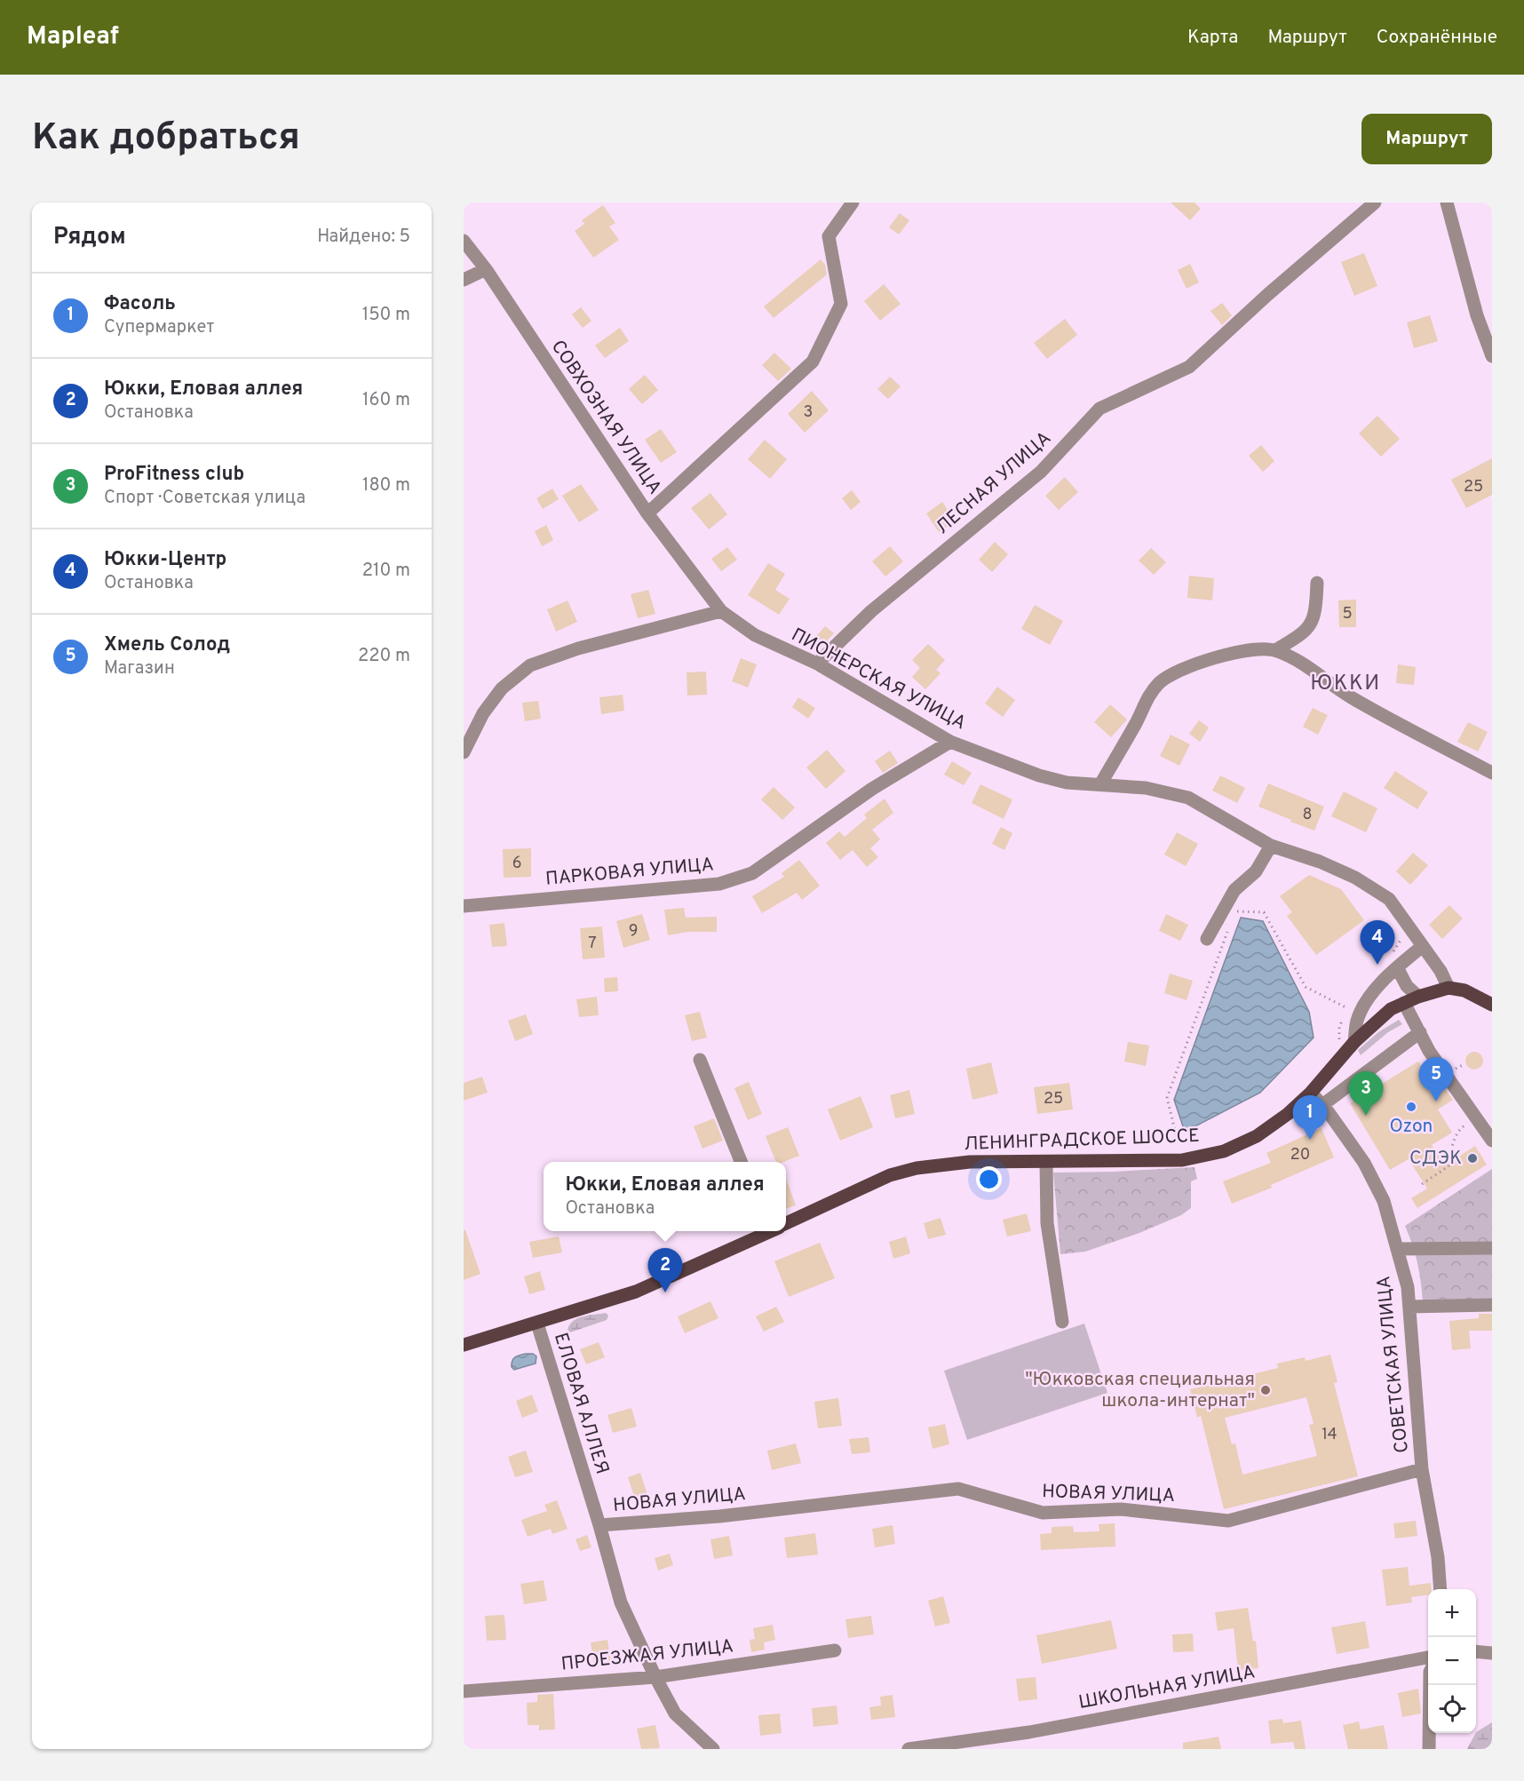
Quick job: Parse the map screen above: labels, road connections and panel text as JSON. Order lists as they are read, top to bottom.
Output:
{
  "streets": {
    "main road": ["ЛЕНИНГРАДСКОЕ ШОССЕ"],
    "street": [
      "СОВХОЗНАЯ УЛИЦА",
      "ЛЕСНАЯ УЛИЦА",
      "ПИОНЕРСКАЯ УЛИЦА",
      "ПАРКОВАЯ УЛИЦА",
      "СОВЕТСКАЯ УЛИЦА",
      "ЕЛОВАЯ АЛЛЕЯ",
      "НОВАЯ УЛИЦА",
      "ПРОЕЗЖАЯ УЛИЦА",
      "ШКОЛЬНАЯ УЛИЦА"
    ]
  },
  "crossings": [
    ["СОВХОЗНАЯ УЛИЦА", "ПИОНЕРСКАЯ УЛИЦА"],
    ["ЛЕСНАЯ УЛИЦА", "ПИОНЕРСКАЯ УЛИЦА"],
    ["ПИОНЕРСКАЯ УЛИЦА", "ПАРКОВАЯ УЛИЦА"],
    ["ПИОНЕРСКАЯ УЛИЦА", "ЛЕНИНГРАДСКОЕ ШОССЕ"],
    ["ЛЕНИНГРАДСКОЕ ШОССЕ", "СОВЕТСКАЯ УЛИЦА"],
    ["СОВЕТСКАЯ УЛИЦА", "НОВАЯ УЛИЦА"],
    ["ЕЛОВАЯ АЛЛЕЯ", "НОВАЯ УЛИЦА"],
    ["ЕЛОВАЯ АЛЛЕЯ", "ПРОЕЗЖАЯ УЛИЦА"]
  ],
  "districts": ["ЮККИ"],
  "places": ["Ozon", "СДЭК", "\"Юкковская специальная школа-интернат\""],
  "house_numbers": [
    "3",
    "25",
    "5",
    "8",
    "6",
    "9",
    "7",
    "25",
    "20",
    "14"
  ],
  "page": {
    "header": "Mapleaf",
    "nav": ["Карта", "Маршрут", "Сохранённые"],
    "buttons": "Маршрут",
    "title": "Как добраться",
    "heading": ["Рядом", "Найдено: 5"],
    "list": [
      {
        "mark": "1",
        "name": "Фасоль",
        "note": "Супермаркет",
        "value": "150 m"
      },
      {
        "mark": "2",
        "name": "Юкки, Еловая аллея",
        "note": "Остановка",
        "value": "160 m"
      },
      {
        "mark": "3",
        "name": "ProFitness club",
        "note": "Спорт · Советская улица",
        "value": "180 m"
      },
      {
        "mark": "4",
        "name": "Юкки-Центр",
        "note": "Остановка",
        "value": "210 m"
      },
      {
        "mark": "5",
        "name": "Хмель Солод",
        "note": "Магазин",
        "value": "220 m"
      }
    ],
    "pins": [
      "4",
      "5",
      "3",
      "1",
      "2"
    ],
    "popup": ["Юкки, Еловая аллея", "Остановка"],
    "map_buttons": ["+", "−"]
  }
}
